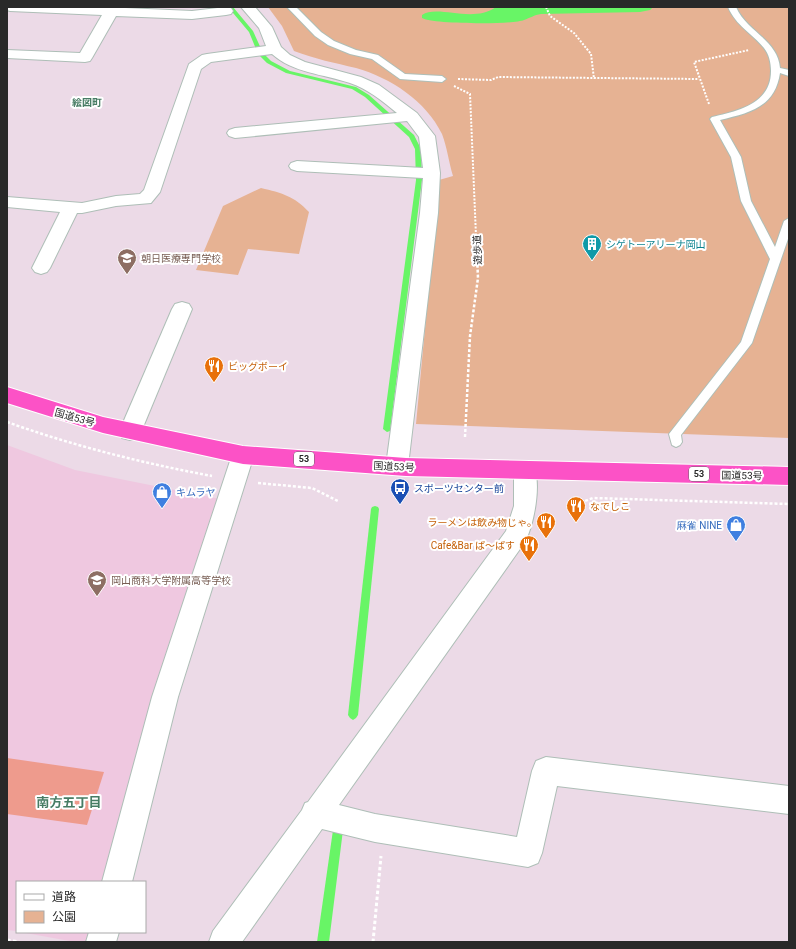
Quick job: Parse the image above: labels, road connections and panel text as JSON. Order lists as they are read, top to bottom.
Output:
{
  "streets": {
    "highway": ["国道53号", "53"],
    "path": ["遊歩道"]
  },
  "districts": ["絵図町", "南方五丁目"],
  "places": {
    "building": ["シゲトーアリーナ岡山"],
    "school or university": ["朝日医療専門学校", "岡山商科大学附属高等学校"],
    "restaurant": [
      "ビッグボーイ",
      "なでしこ",
      "ラーメンは飲み物じゃ｡",
      "Cafe&Bar ぱ〜ぱす"
    ],
    "bus stop": ["スポーツセンター前"],
    "shop": ["キムラヤ", "麻雀 NINE"]
  },
  "legend": ["道路", "公園"]
}
